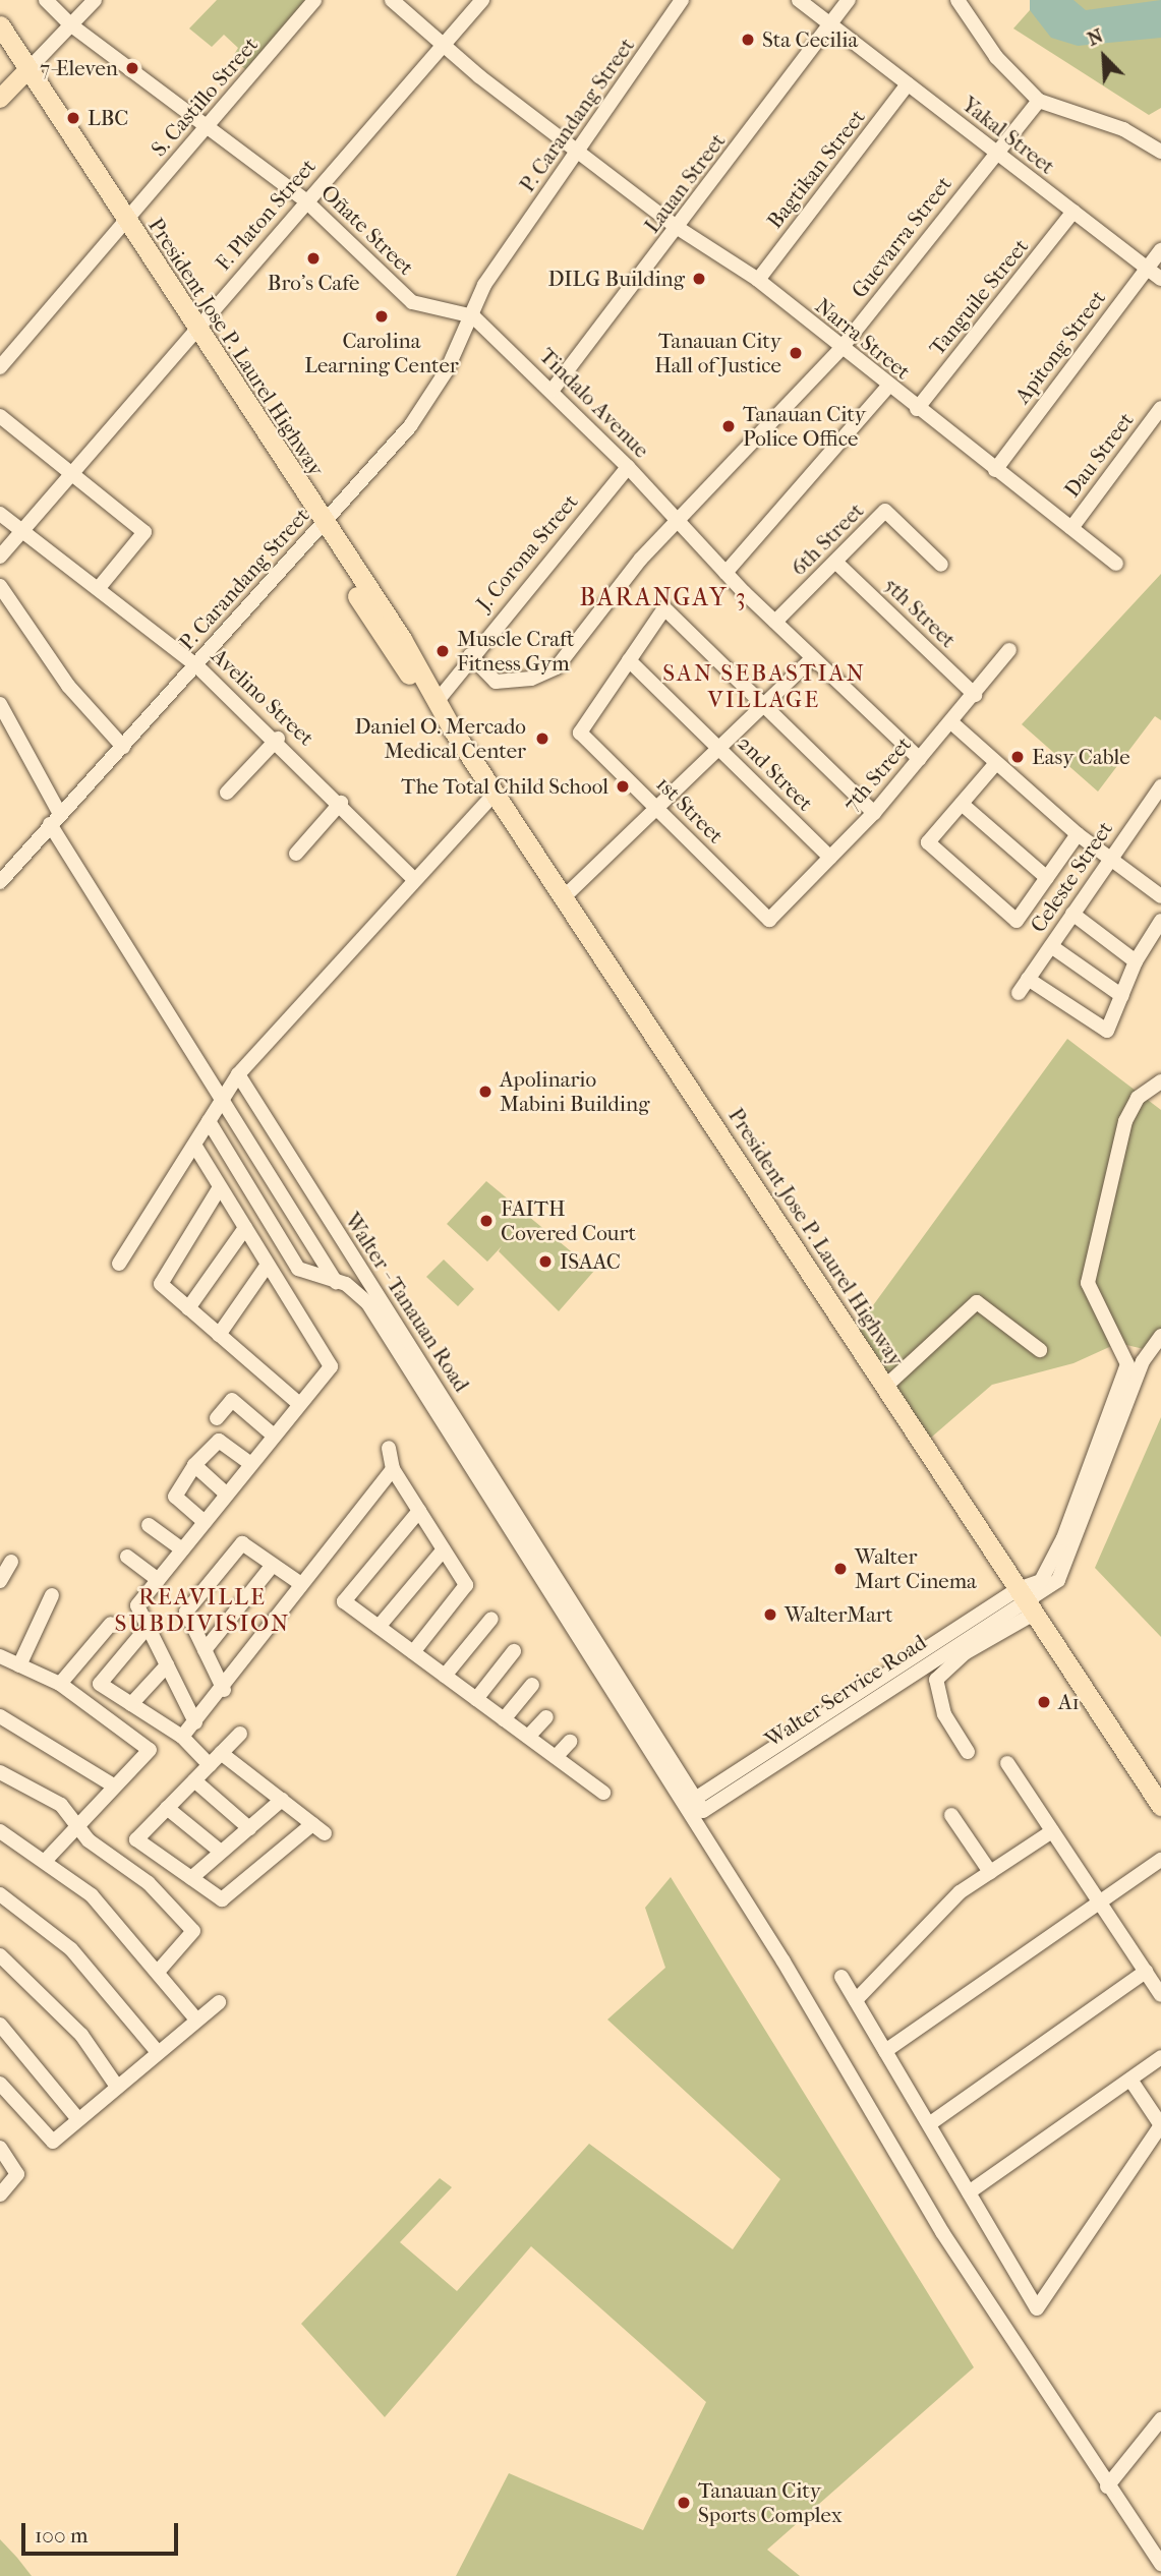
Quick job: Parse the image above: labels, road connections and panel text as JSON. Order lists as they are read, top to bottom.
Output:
{
  "streets": {
    "highway": ["President Jose P. Laurel Highway"],
    "street": [
      "S. Castillo Street",
      "P. Carandang Street",
      "Yakal Street",
      "Bagtikan Street",
      "Lauan Street",
      "F. Platon Street",
      "Oñate Street",
      "Guevarra Street",
      "Tanguile Street",
      "Narra Street",
      "Apitong Street",
      "Tindalo Avenue",
      "Dau Street",
      "6th Street",
      "J. Corona Street",
      "5th Street",
      "Avelino Street",
      "2nd Street",
      "7th Street",
      "1st Street",
      "Celeste Street",
      "Walter - Tanauan Road",
      "Walter Service Road"
    ]
  },
  "crossings": [
    ["S. Castillo Street", "Oñate Street"],
    ["S. Castillo Street", "President Jose P. Laurel Highway"],
    ["P. Carandang Street", "Oñate Street"],
    ["P. Carandang Street", "Narra Street"],
    ["P. Carandang Street", "President Jose P. Laurel Highway"],
    ["P. Carandang Street", "Tindalo Avenue"],
    ["P. Carandang Street", "Avelino Street"],
    ["Yakal Street", "Bagtikan Street"],
    ["Yakal Street", "Lauan Street"],
    ["Yakal Street", "Guevarra Street"],
    ["Yakal Street", "Tanguile Street"],
    ["Yakal Street", "Apitong Street"],
    ["Bagtikan Street", "Narra Street"],
    ["Lauan Street", "Narra Street"],
    ["Lauan Street", "Tindalo Avenue"],
    ["F. Platon Street", "Oñate Street"],
    ["F. Platon Street", "Narra Street"],
    ["F. Platon Street", "President Jose P. Laurel Highway"],
    ["F. Platon Street", "Avelino Street"],
    ["Oñate Street", "Tindalo Avenue"],
    ["Guevarra Street", "Narra Street"],
    ["Guevarra Street", "Tindalo Avenue"],
    ["Guevarra Street", "J. Corona Street"],
    ["Tanguile Street", "Narra Street"],
    ["Narra Street", "Apitong Street"],
    ["Narra Street", "Dau Street"],
    ["President Jose P. Laurel Highway", "J. Corona Street"],
    ["President Jose P. Laurel Highway", "Walter Service Road"],
    ["Tindalo Avenue", "6th Street"],
    ["Tindalo Avenue", "J. Corona Street"],
    ["Tindalo Avenue", "7th Street"],
    ["6th Street", "5th Street"],
    ["5th Street", "7th Street"],
    ["2nd Street", "7th Street"],
    ["2nd Street", "1st Street"],
    ["7th Street", "1st Street"],
    ["Walter - Tanauan Road", "Walter Service Road"]
  ],
  "districts": ["BARANGAY 3", "SAN SEBASTIAN VILLAGE", "REAVILLE SUBDIVISION"],
  "places": [
    "Sta Cecilia",
    "7-Eleven",
    "LBC",
    "Bro's Cafe",
    "DILG Building",
    "Carolina Learning Center",
    "Tanauan City Hall of Justice",
    "Tanauan City Police Office",
    "Muscle Craft Fitness Gym",
    "Daniel O. Mercado Medical Center",
    "Easy Cable",
    "The Total Child School",
    "Apolinario Mabini Building",
    "FAITH Covered Court",
    "ISAAC",
    "Walter Mart Cinema",
    "WalterMart",
    "A1",
    "Tanauan City Sports Complex"
  ],
  "scale_bar": "100 m",
  "north": "top left"
}
